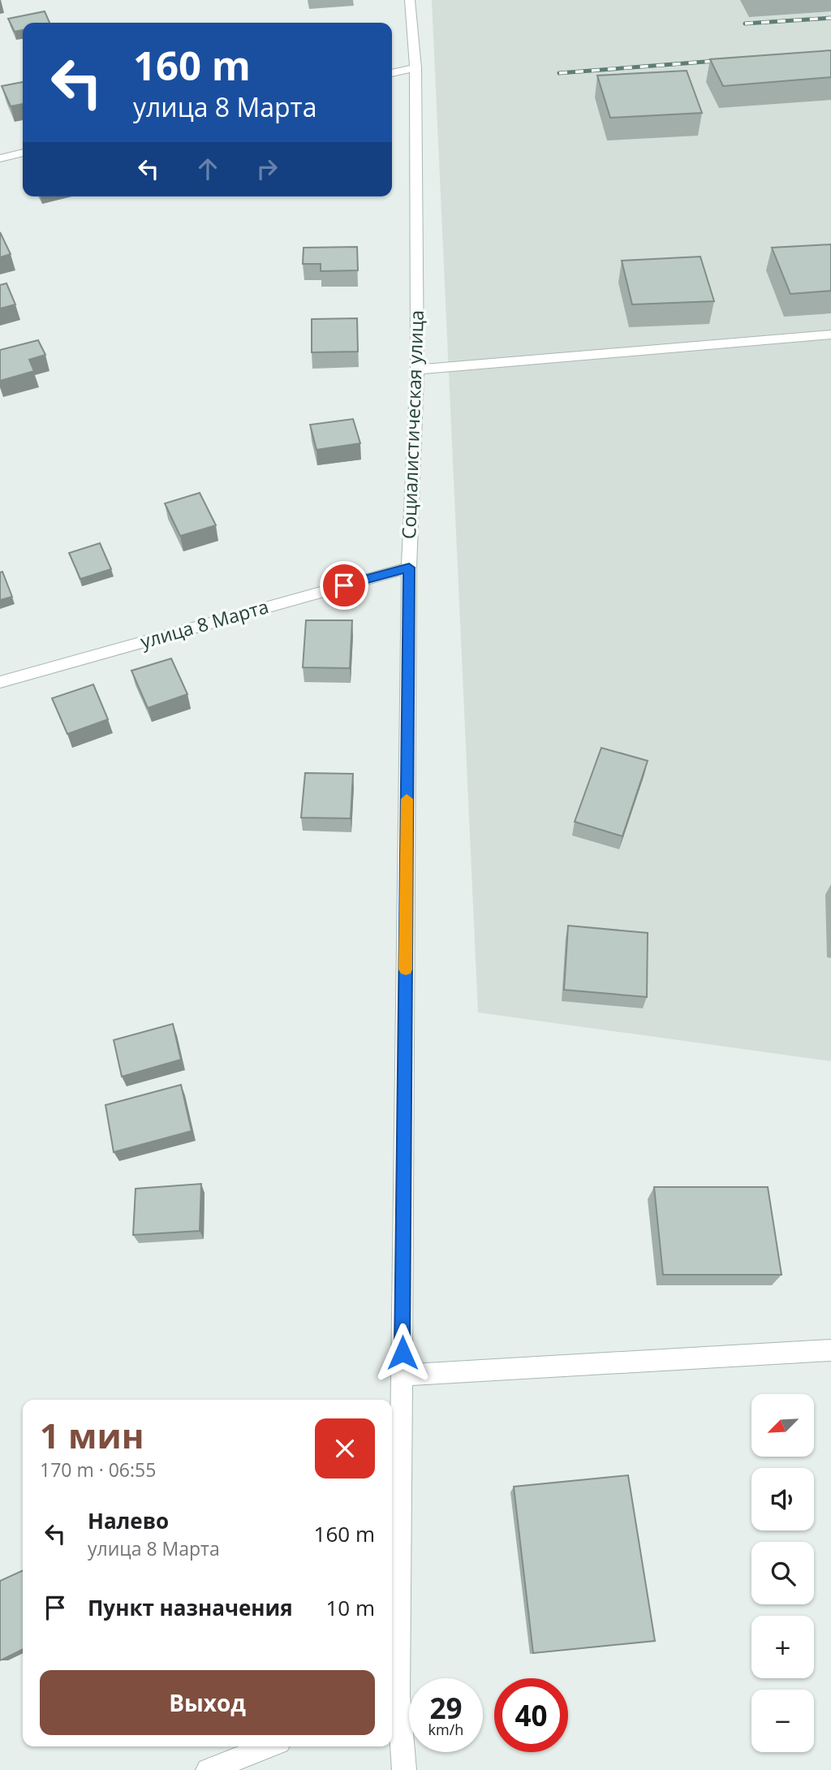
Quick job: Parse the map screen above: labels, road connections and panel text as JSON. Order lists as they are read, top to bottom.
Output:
{
  "streets": {
    "street": ["Социалистическая улица", "улица 8 Марта"]
  },
  "crossings": [
    ["Социалистическая улица", "улица 8 Марта"]
  ],
  "north": "bottom left",
  "page": {
    "turn": ["160 m", "улица 8 Марта"],
    "map_buttons": ["+", "−"],
    "heading": ["1 мин", "170 m · 06:55"],
    "list": [
      {
        "name": "Налево",
        "note": "улица 8 Марта",
        "value": "160 m"
      },
      {
        "name": "Пункт назначения",
        "value": "10 m"
      }
    ],
    "buttons": "Выход",
    "speed": "29 km/h",
    "limit": "40"
  }
}
